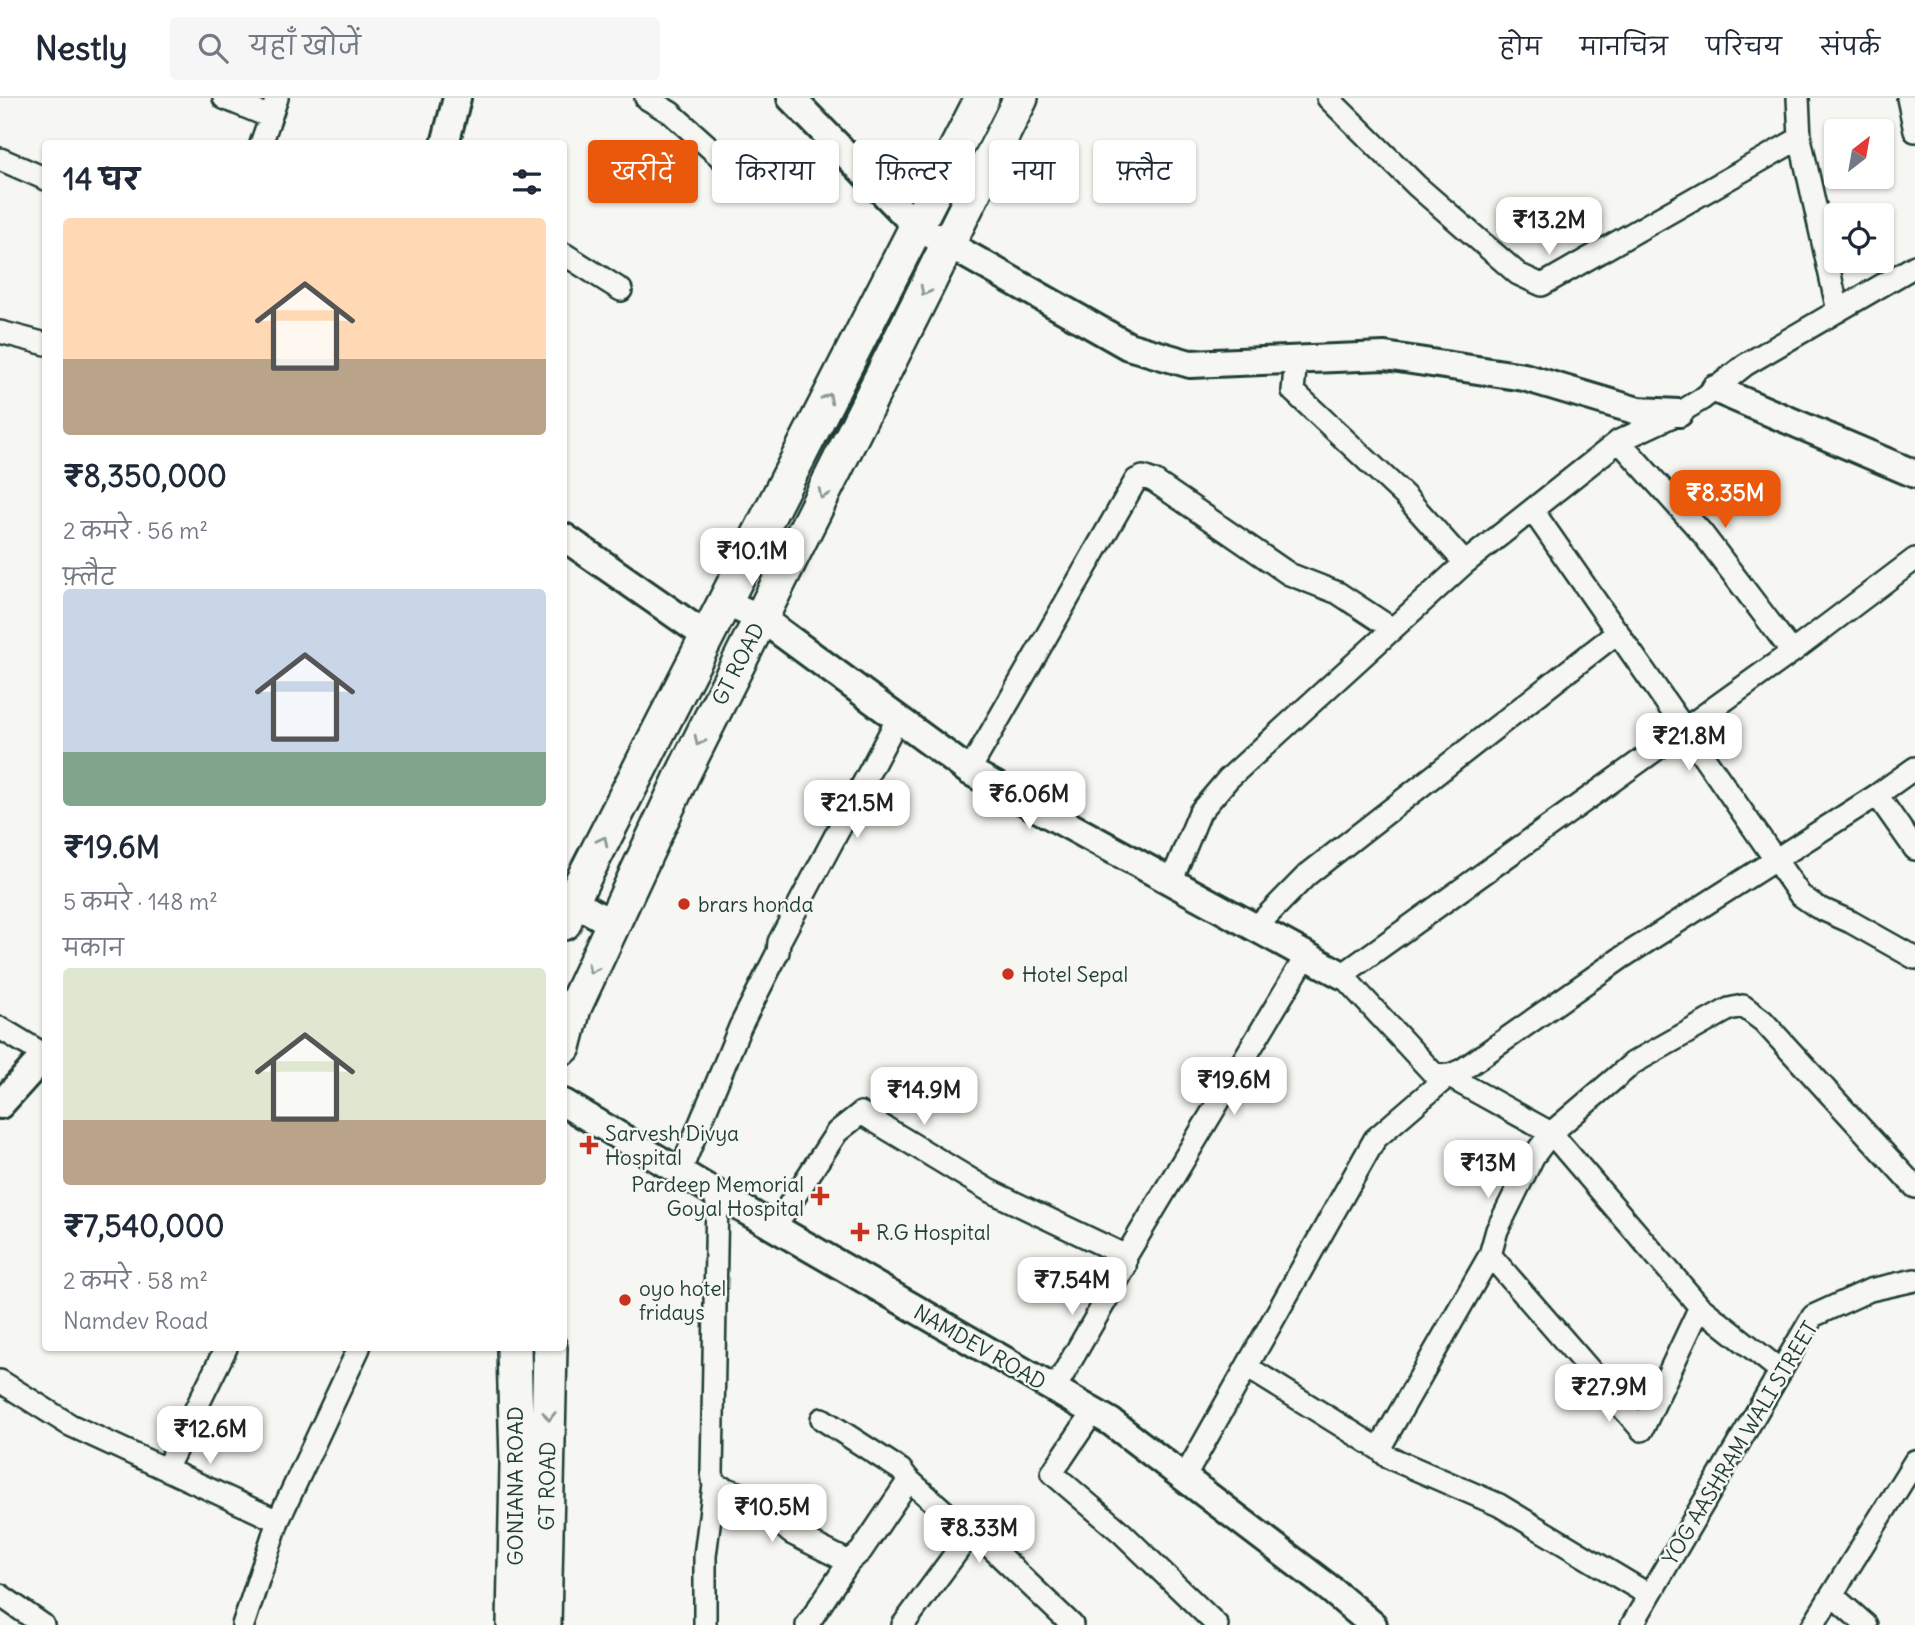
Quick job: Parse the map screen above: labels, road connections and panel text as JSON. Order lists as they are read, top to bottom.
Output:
{
  "streets": {
    "main road": ["GT ROAD", "GONIANA ROAD"],
    "street": ["NAMDEV ROAD", "YOG AASHRAM WALI STREET"]
  },
  "places": {
    "other": ["brars honda", "Hotel Sepal", "oyo hotel fridays"],
    "health": ["Sarvesh Divya Hospital", "Pardeep Memorial Goyal Hospital", "R.G Hospital"]
  },
  "north": "top right",
  "page": {
    "header": "Nestly",
    "search": "यहाँ खोजें",
    "nav": [
      "होम",
      "मानचित्र",
      "परिचय",
      "संपर्क"
    ],
    "chip": [
      "खरीदें",
      "किराया",
      "फ़िल्टर",
      "नया",
      "फ़्लैट"
    ],
    "heading": "14 घर",
    "price": [
      "₹13.2M",
      "₹8.35M",
      "₹10.1M",
      "₹21.8M",
      "₹6.06M",
      "₹21.5M",
      "₹19.6M",
      "₹14.9M",
      "₹13M",
      "₹7.54M",
      "₹27.9M",
      "₹12.6M",
      "₹10.5M",
      "₹8.33M"
    ],
    "list": [
      {
        "name": "₹8,350,000",
        "note": "2 कमरे · 56 m² · फ़्लैट"
      },
      {
        "name": "₹19.6M",
        "note": "5 कमरे · 148 m² · मकान"
      },
      {
        "name": "₹7,540,000",
        "note": "2 कमरे · 58 m² · Namdev Road"
      }
    ]
  }
}
